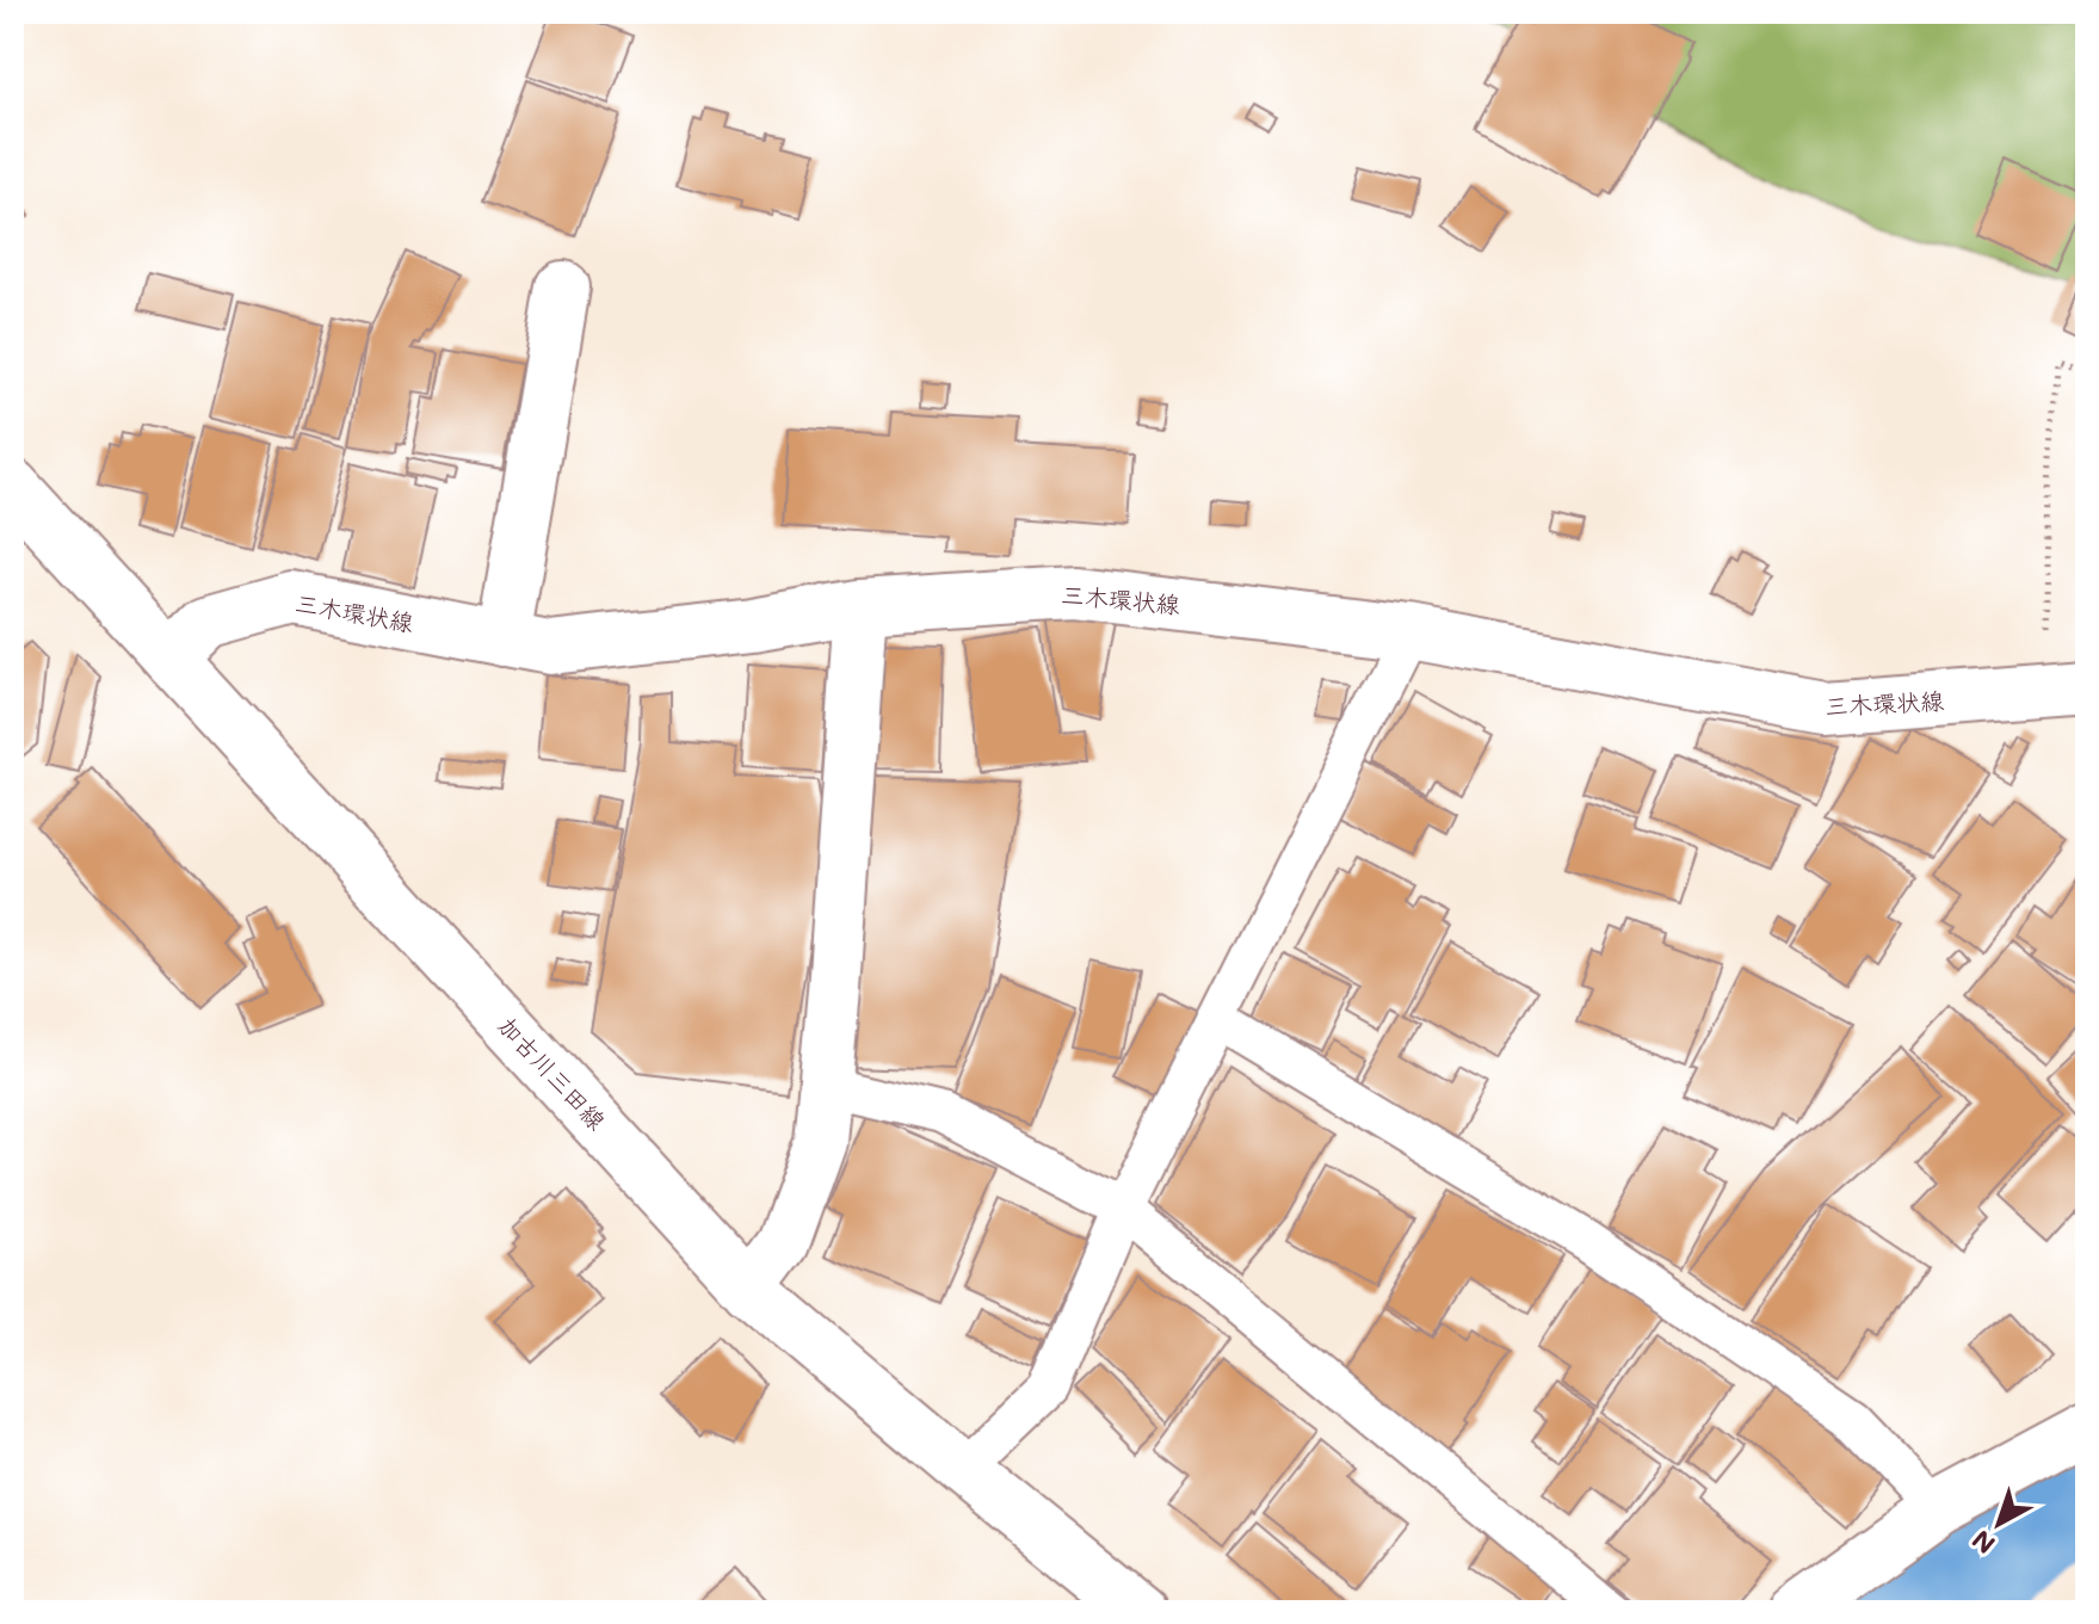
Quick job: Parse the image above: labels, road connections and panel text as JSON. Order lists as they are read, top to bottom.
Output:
{
  "streets": {
    "main road": ["三木環状線", "加古川三田線"]
  },
  "crossings": [
    ["三木環状線", "加古川三田線"]
  ],
  "north": "bottom left"
}
